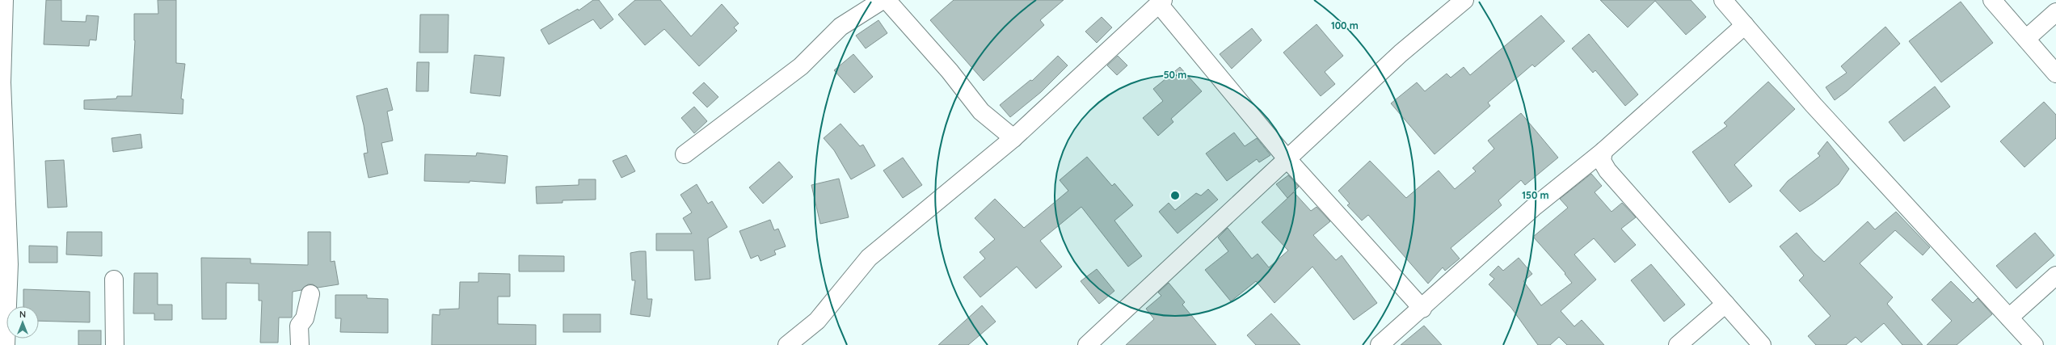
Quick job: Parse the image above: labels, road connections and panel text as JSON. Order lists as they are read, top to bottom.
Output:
{
  "north": "top",
  "rings": ["100 m", "50 m", "150 m"]
}
